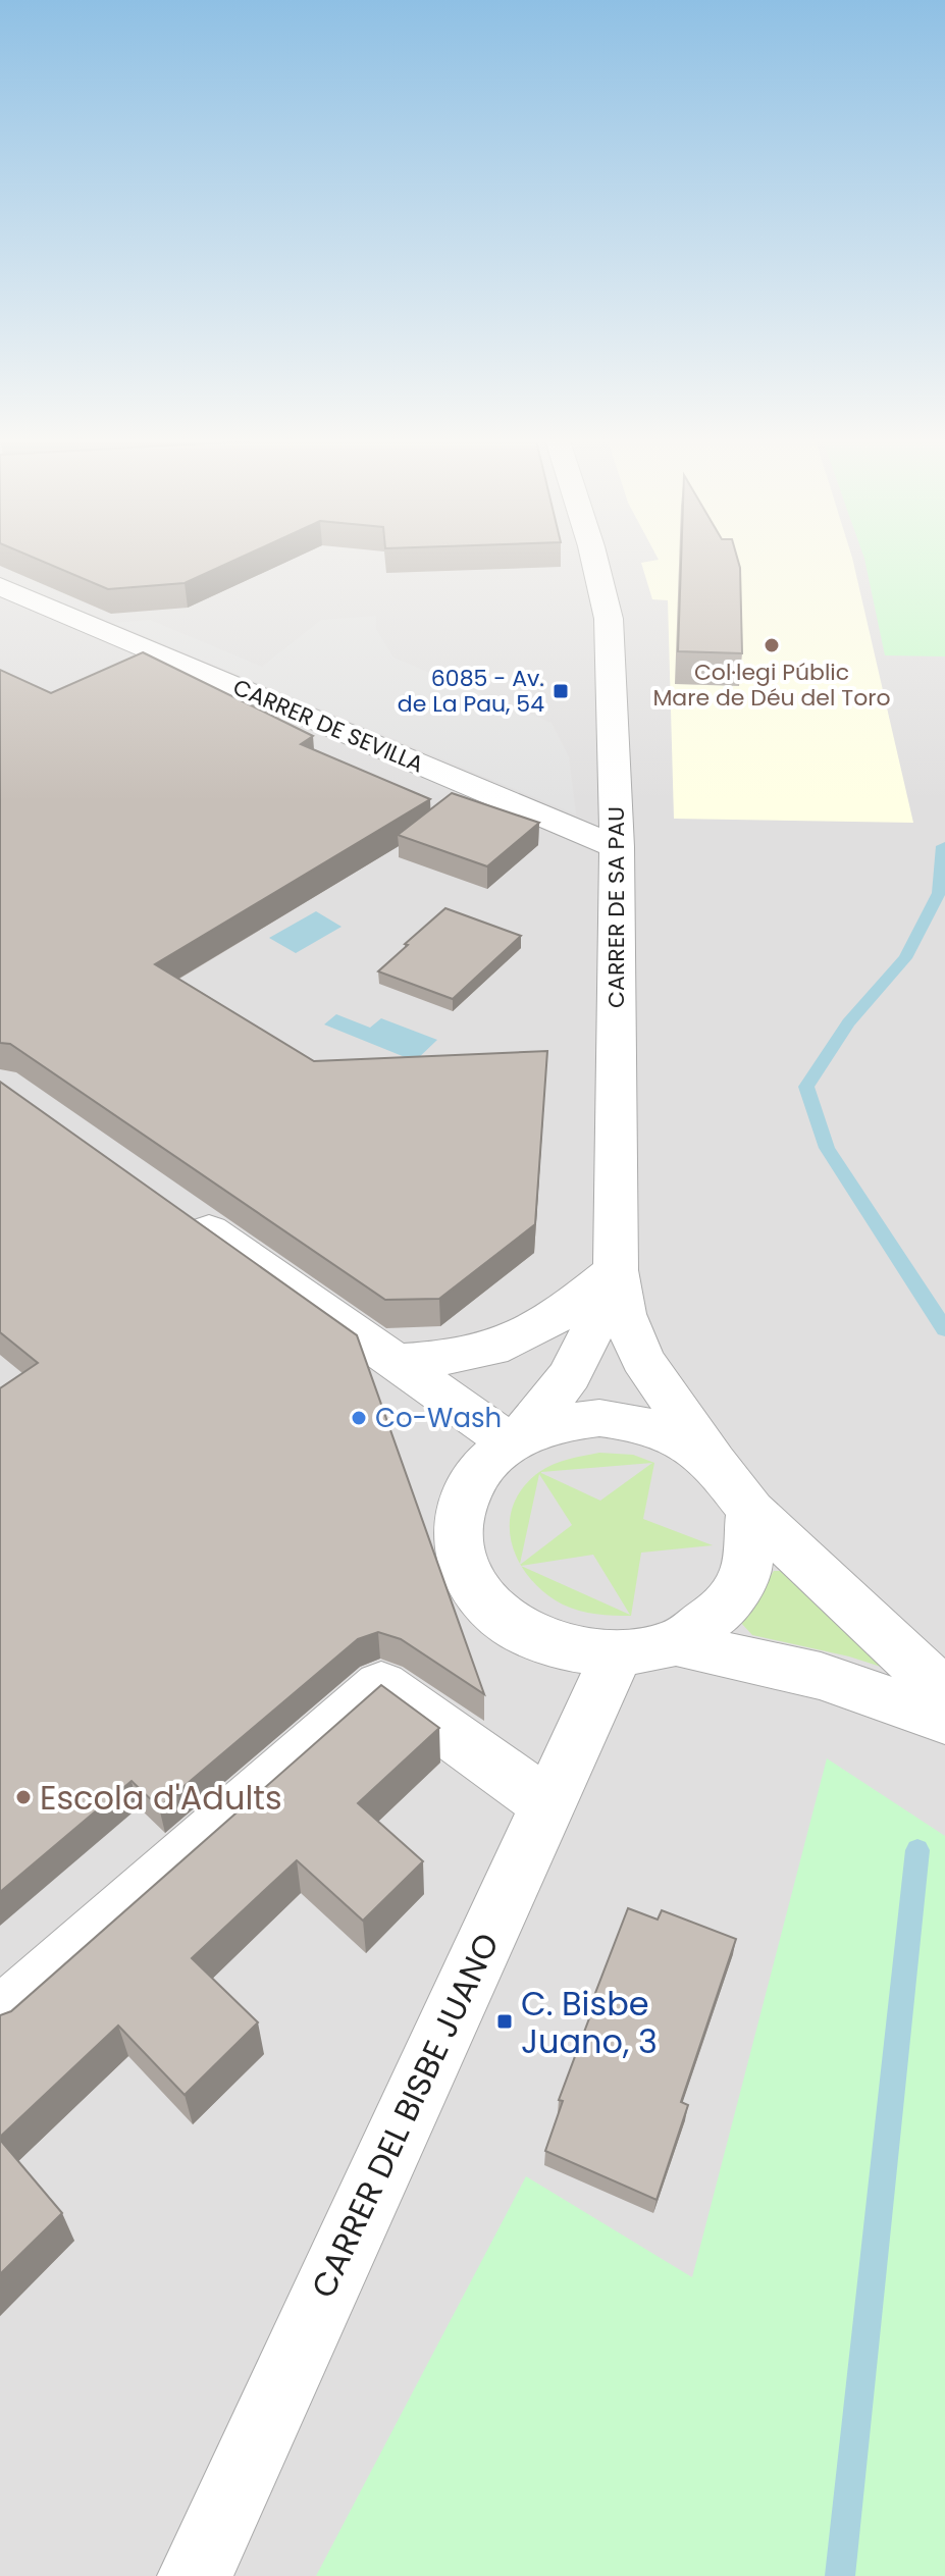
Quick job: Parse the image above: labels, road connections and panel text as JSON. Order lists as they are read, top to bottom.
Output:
{
  "streets": {
    "street": ["CARRER DE SEVILLA", "CARRER DE SA PAU", "CARRER DEL BISBE JUANO"]
  },
  "crossings": [
    ["CARRER DE SEVILLA", "CARRER DE SA PAU"],
    ["CARRER DE SA PAU", "CARRER DEL BISBE JUANO"]
  ],
  "places": {
    "other": ["Col·legi Públic Mare de Déu del Toro", "Co-Wash", "Escola d'Adults"],
    "transit": ["6085 - Av. de La Pau, 54", "C. Bisbe Juano, 3"]
  }
}
